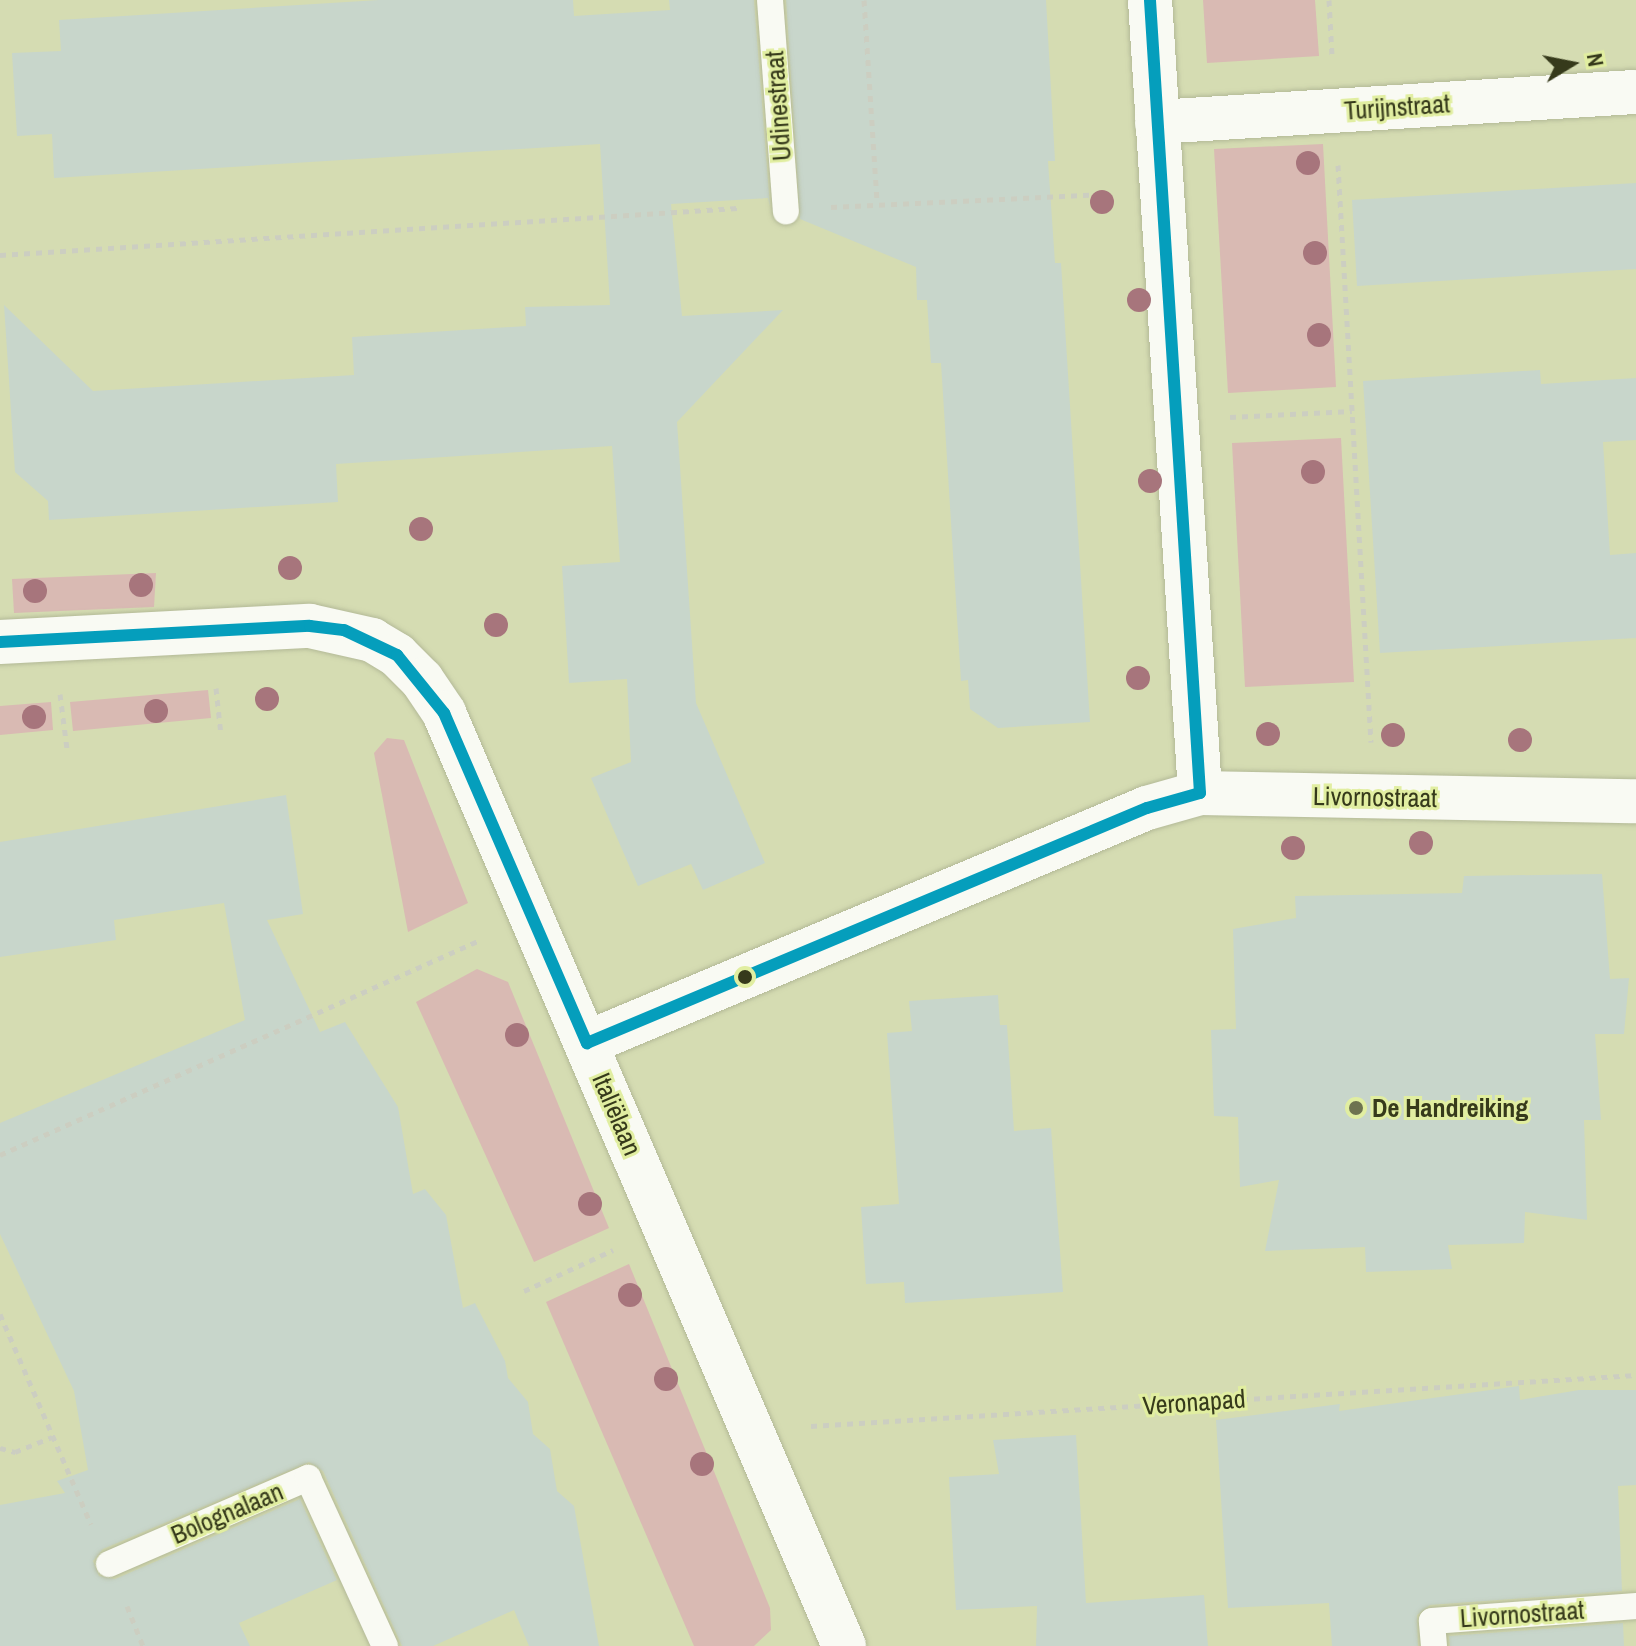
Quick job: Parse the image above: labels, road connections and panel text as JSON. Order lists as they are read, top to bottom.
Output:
{
  "streets": {
    "street": ["Turijnstraat", "Livornostraat", "Italiëlaan"],
    "lane": ["Udinestraat", "Bolognalaan"],
    "path": ["Veronapad"]
  },
  "crossings": [
    ["Livornostraat", "Italiëlaan"],
    ["Italiëlaan", "Veronapad"]
  ],
  "places": ["De Handreiking"],
  "north": "right"
}
